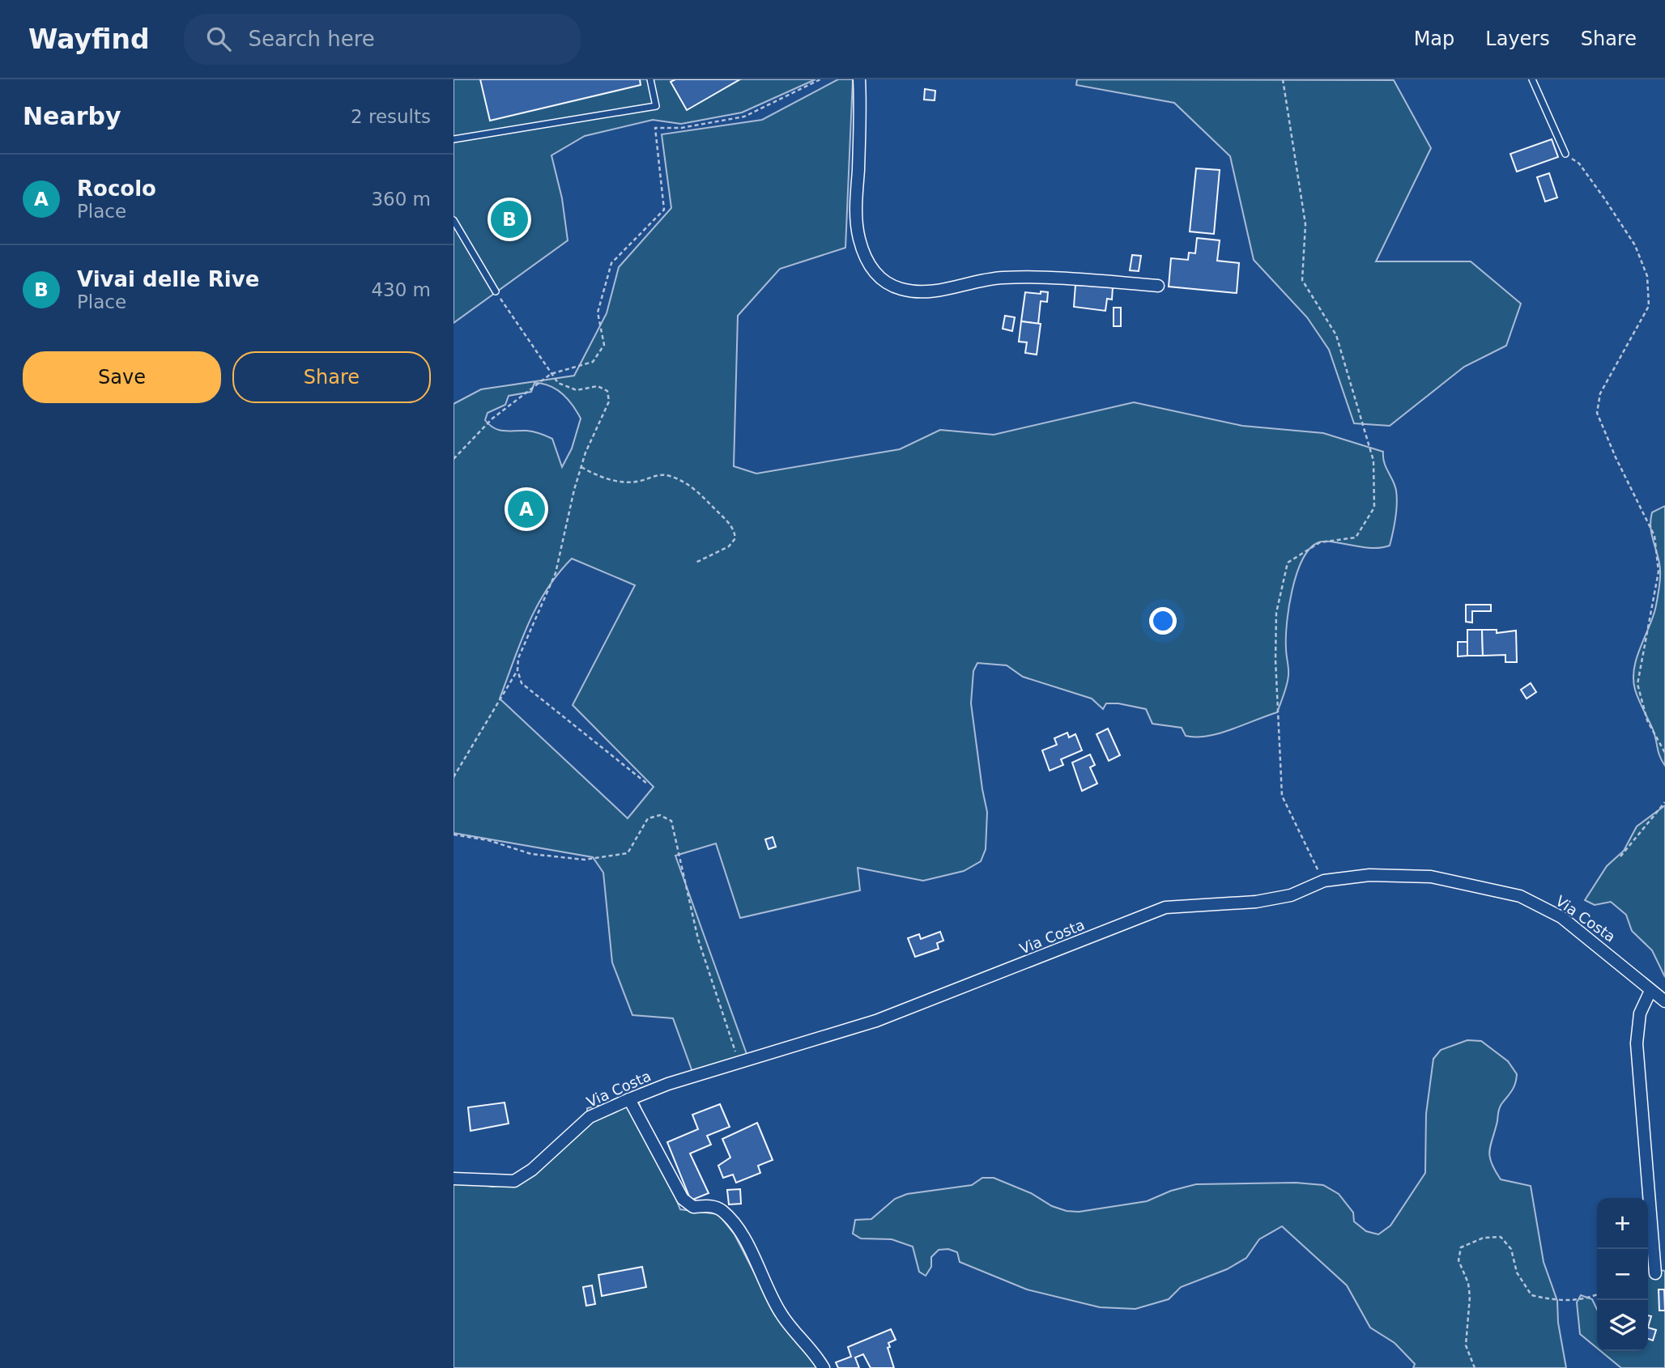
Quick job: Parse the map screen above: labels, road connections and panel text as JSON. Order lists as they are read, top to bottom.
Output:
{
  "streets": {
    "street": ["Via Costa"]
  },
  "page": {
    "header": "Wayfind",
    "search": "Search here",
    "nav": ["Map", "Layers", "Share"],
    "heading": ["Nearby", "2 results"],
    "list": [
      {
        "mark": "A",
        "name": "Rocolo",
        "note": "Place",
        "value": "360 m"
      },
      {
        "mark": "B",
        "name": "Vivai delle Rive",
        "note": "Place",
        "value": "430 m"
      }
    ],
    "pins": ["B", "A"],
    "buttons": ["Save", "Share"],
    "map_buttons": ["+", "−"]
  }
}
